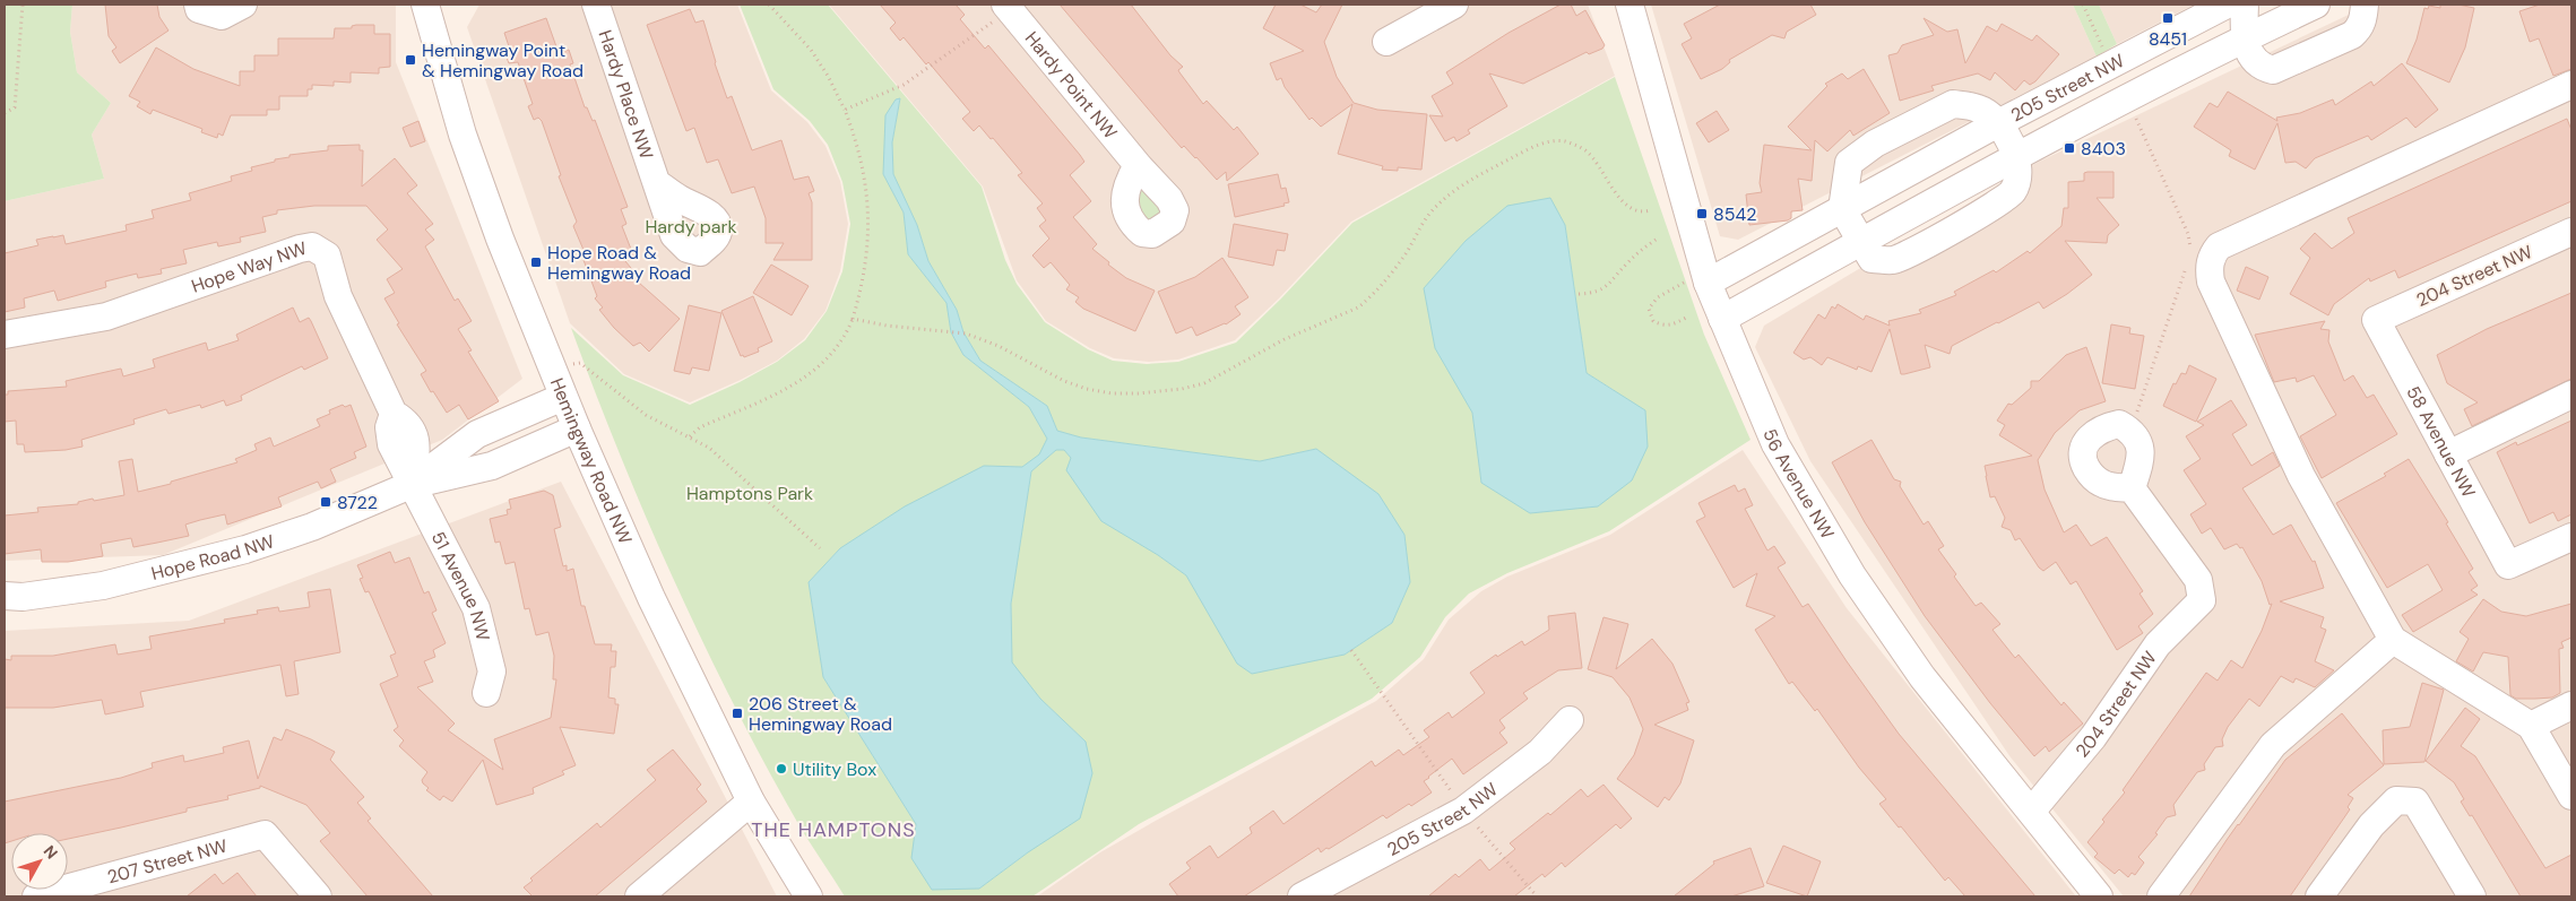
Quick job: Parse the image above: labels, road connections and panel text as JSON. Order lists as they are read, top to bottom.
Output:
{
  "streets": {
    "street": [
      "Hardy Point NW",
      "205 Street NW",
      "Hardy Place NW",
      "Hope Way NW",
      "204 Street NW",
      "58 Avenue NW",
      "Hemingway Road NW",
      "56 Avenue NW",
      "Hope Road NW",
      "51 Avenue NW",
      "207 Street NW"
    ]
  },
  "crossings": [
    ["205 Street NW", "56 Avenue NW"],
    ["Hope Way NW", "Hope Road NW"],
    ["Hope Way NW", "51 Avenue NW"],
    ["204 Street NW", "58 Avenue NW"],
    ["204 Street NW", "56 Avenue NW"],
    ["Hemingway Road NW", "Hope Road NW"],
    ["Hope Road NW", "51 Avenue NW"]
  ],
  "districts": ["THE HAMPTONS"],
  "parks": ["Hardy park", "Hamptons Park"],
  "places": {
    "transit": [
      "8451",
      "Hemingway Point & Hemingway Road",
      "8403",
      "8542",
      "Hope Road & Hemingway Road",
      "8722",
      "206 Street & Hemingway Road"
    ],
    "other": ["Utility Box"]
  },
  "north": "top right"
}
